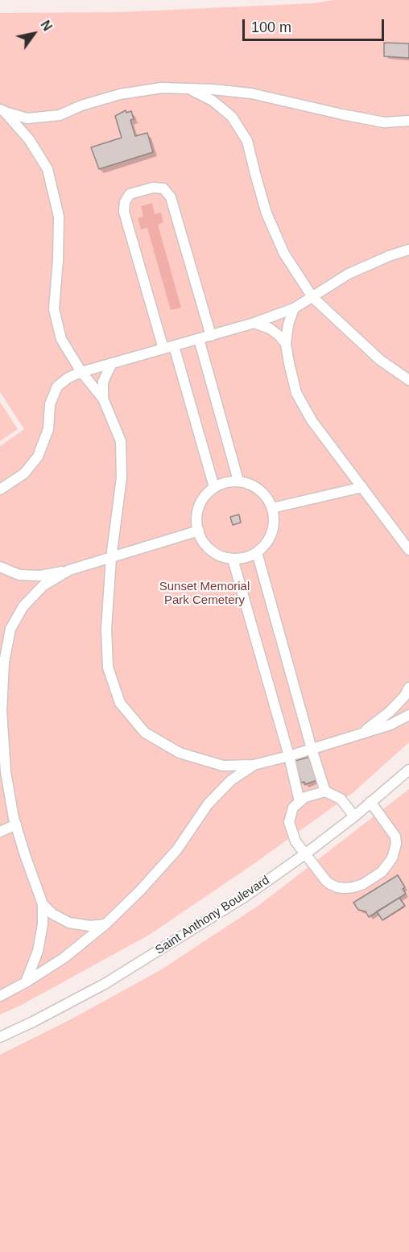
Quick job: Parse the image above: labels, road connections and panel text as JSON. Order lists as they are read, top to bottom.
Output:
{
  "streets": {
    "street": ["Saint Anthony Boulevard"]
  },
  "parks": ["Sunset Memorial Park Cemetery"],
  "scale_bar": "100 m",
  "north": "top right"
}
